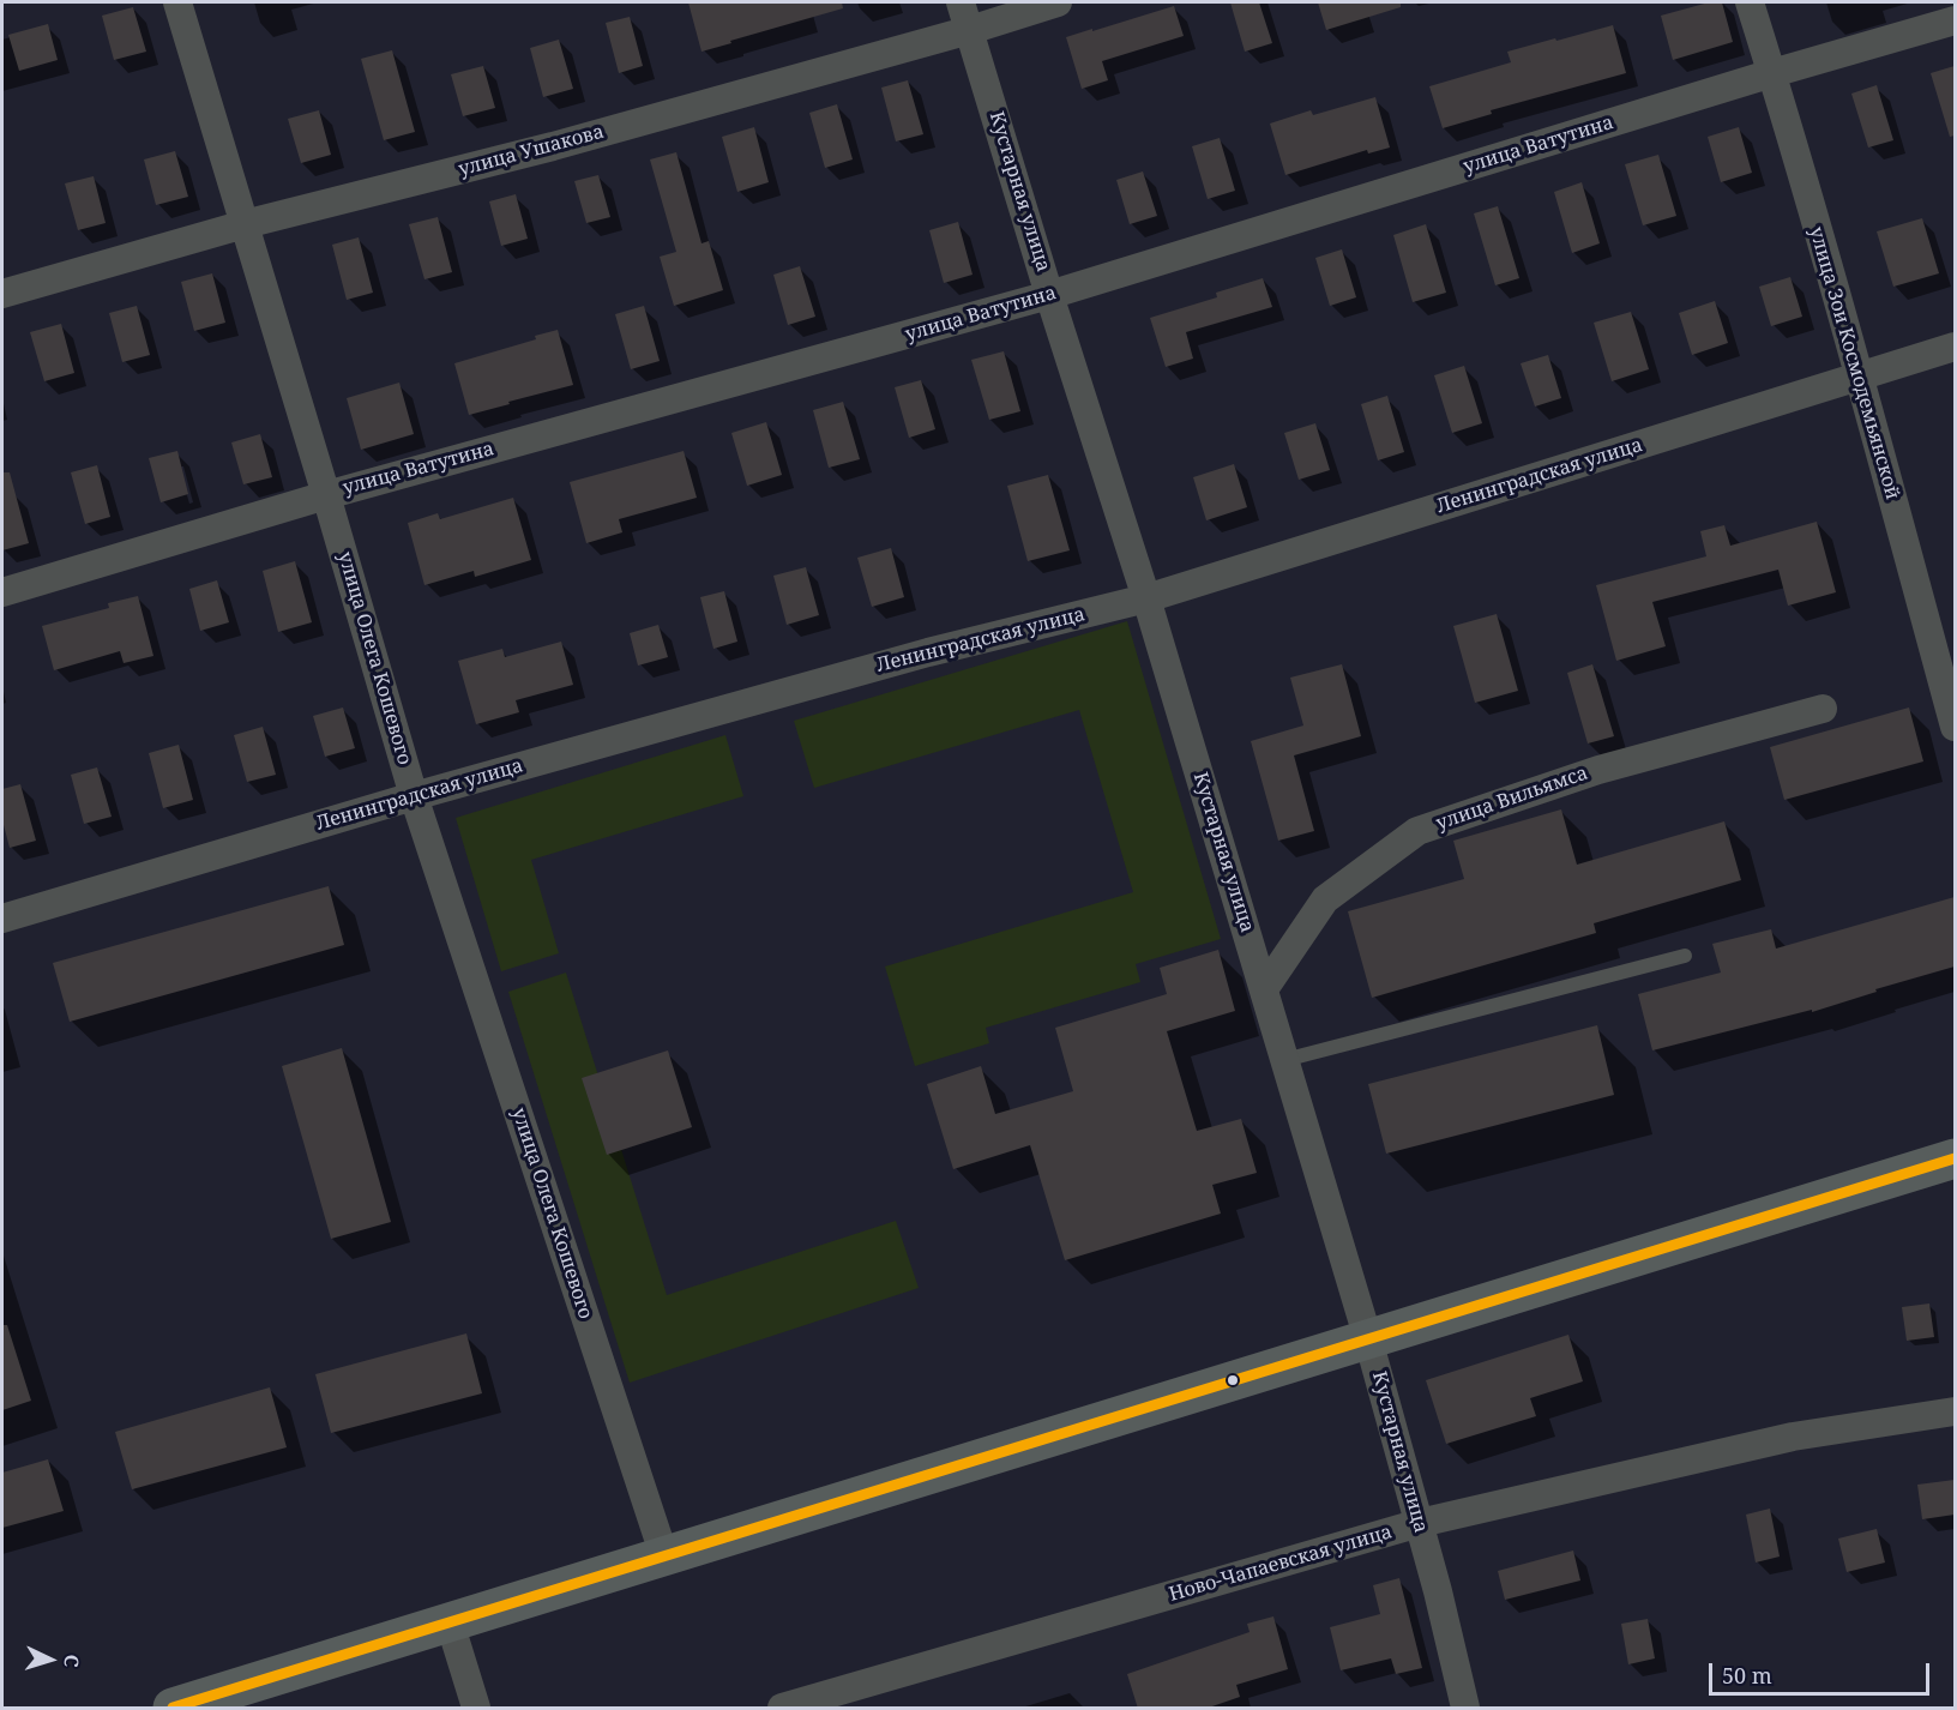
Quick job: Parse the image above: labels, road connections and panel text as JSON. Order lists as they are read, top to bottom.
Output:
{
  "streets": {
    "street": [
      "улица Ватутина",
      "улица Ушакова",
      "Кустарная улица",
      "улица Зои Космодемьянской",
      "Ленинградская улица",
      "улица Олега Кошевого",
      "улица Вильямса",
      "Ново-Чапаевская улица"
    ]
  },
  "crossings": [
    ["улица Ватутина", "Кустарная улица"],
    ["улица Ватутина", "улица Зои Космодемьянской"],
    ["улица Ватутина", "улица Олега Кошевого"],
    ["улица Ушакова", "Кустарная улица"],
    ["улица Ушакова", "улица Олега Кошевого"],
    ["Кустарная улица", "Ленинградская улица"],
    ["Кустарная улица", "улица Вильямса"],
    ["Кустарная улица", "Ново-Чапаевская улица"],
    ["улица Зои Космодемьянской", "Ленинградская улица"],
    ["Ленинградская улица", "улица Олега Кошевого"]
  ],
  "scale_bar": "50 m",
  "north": "right"
}
